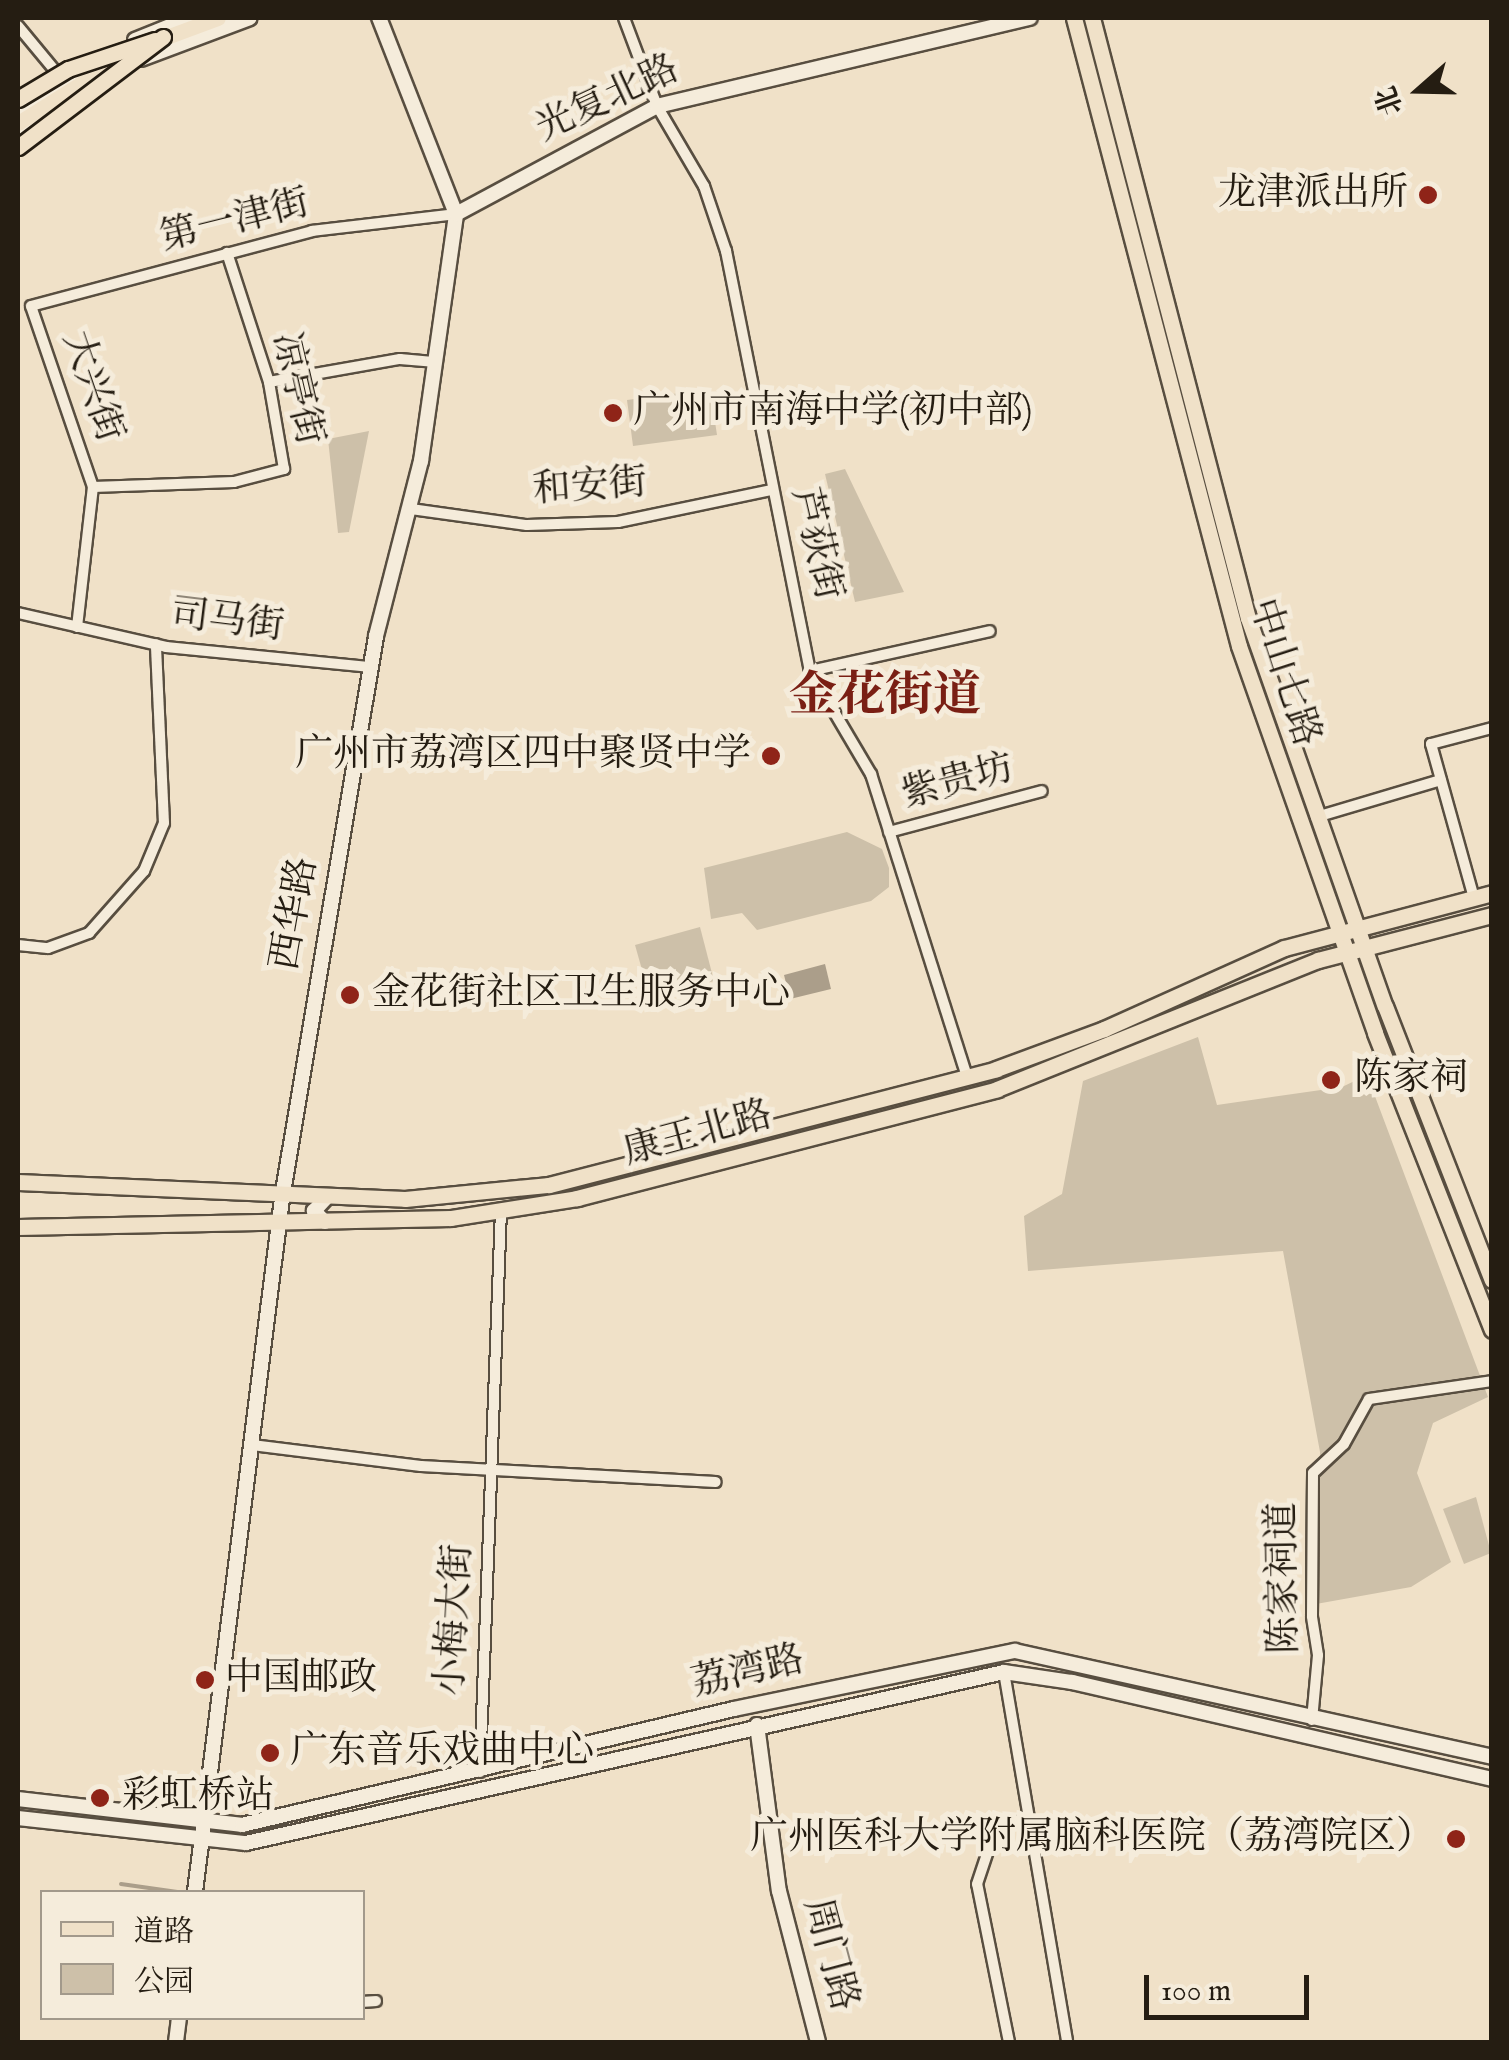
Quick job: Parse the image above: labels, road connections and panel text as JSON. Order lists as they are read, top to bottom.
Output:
{
  "streets": {
    "main road": [
      "光复北路",
      "中山七路",
      "西华路",
      "康王北路",
      "荔湾路",
      "周门路"
    ],
    "street": [
      "第一津街",
      "大兴街",
      "凉亭街",
      "和安街",
      "芦荻街",
      "司马街",
      "紫贵坊",
      "陈家祠道",
      "小梅大街"
    ]
  },
  "crossings": [
    ["光复北路", "第一津街"],
    ["光复北路", "芦荻街"],
    ["光复北路", "西华路"],
    ["第一津街", "大兴街"],
    ["第一津街", "凉亭街"],
    ["第一津街", "西华路"],
    ["大兴街", "凉亭街"],
    ["和安街", "芦荻街"],
    ["和安街", "西华路"],
    ["芦荻街", "紫贵坊"],
    ["芦荻街", "康王北路"],
    ["司马街", "西华路"],
    ["中山七路", "康王北路"],
    ["西华路", "康王北路"],
    ["西华路", "荔湾路"],
    ["康王北路", "小梅大街"],
    ["陈家祠道", "荔湾路"],
    ["小梅大街", "荔湾路"],
    ["荔湾路", "周门路"]
  ],
  "districts": ["金花街道"],
  "places": [
    "龙津派出所",
    "广州市南海中学(初中部)",
    "广州市荔湾区四中聚贤中学",
    "金花街社区卫生服务中心",
    "陈家祠",
    "中国邮政",
    "广东音乐戏曲中心",
    "彩虹桥站",
    "广州医科大学附属脑科医院（荔湾院区）"
  ],
  "legend": ["道路", "公园"],
  "scale_bar": "100 m",
  "north": "left"
}
